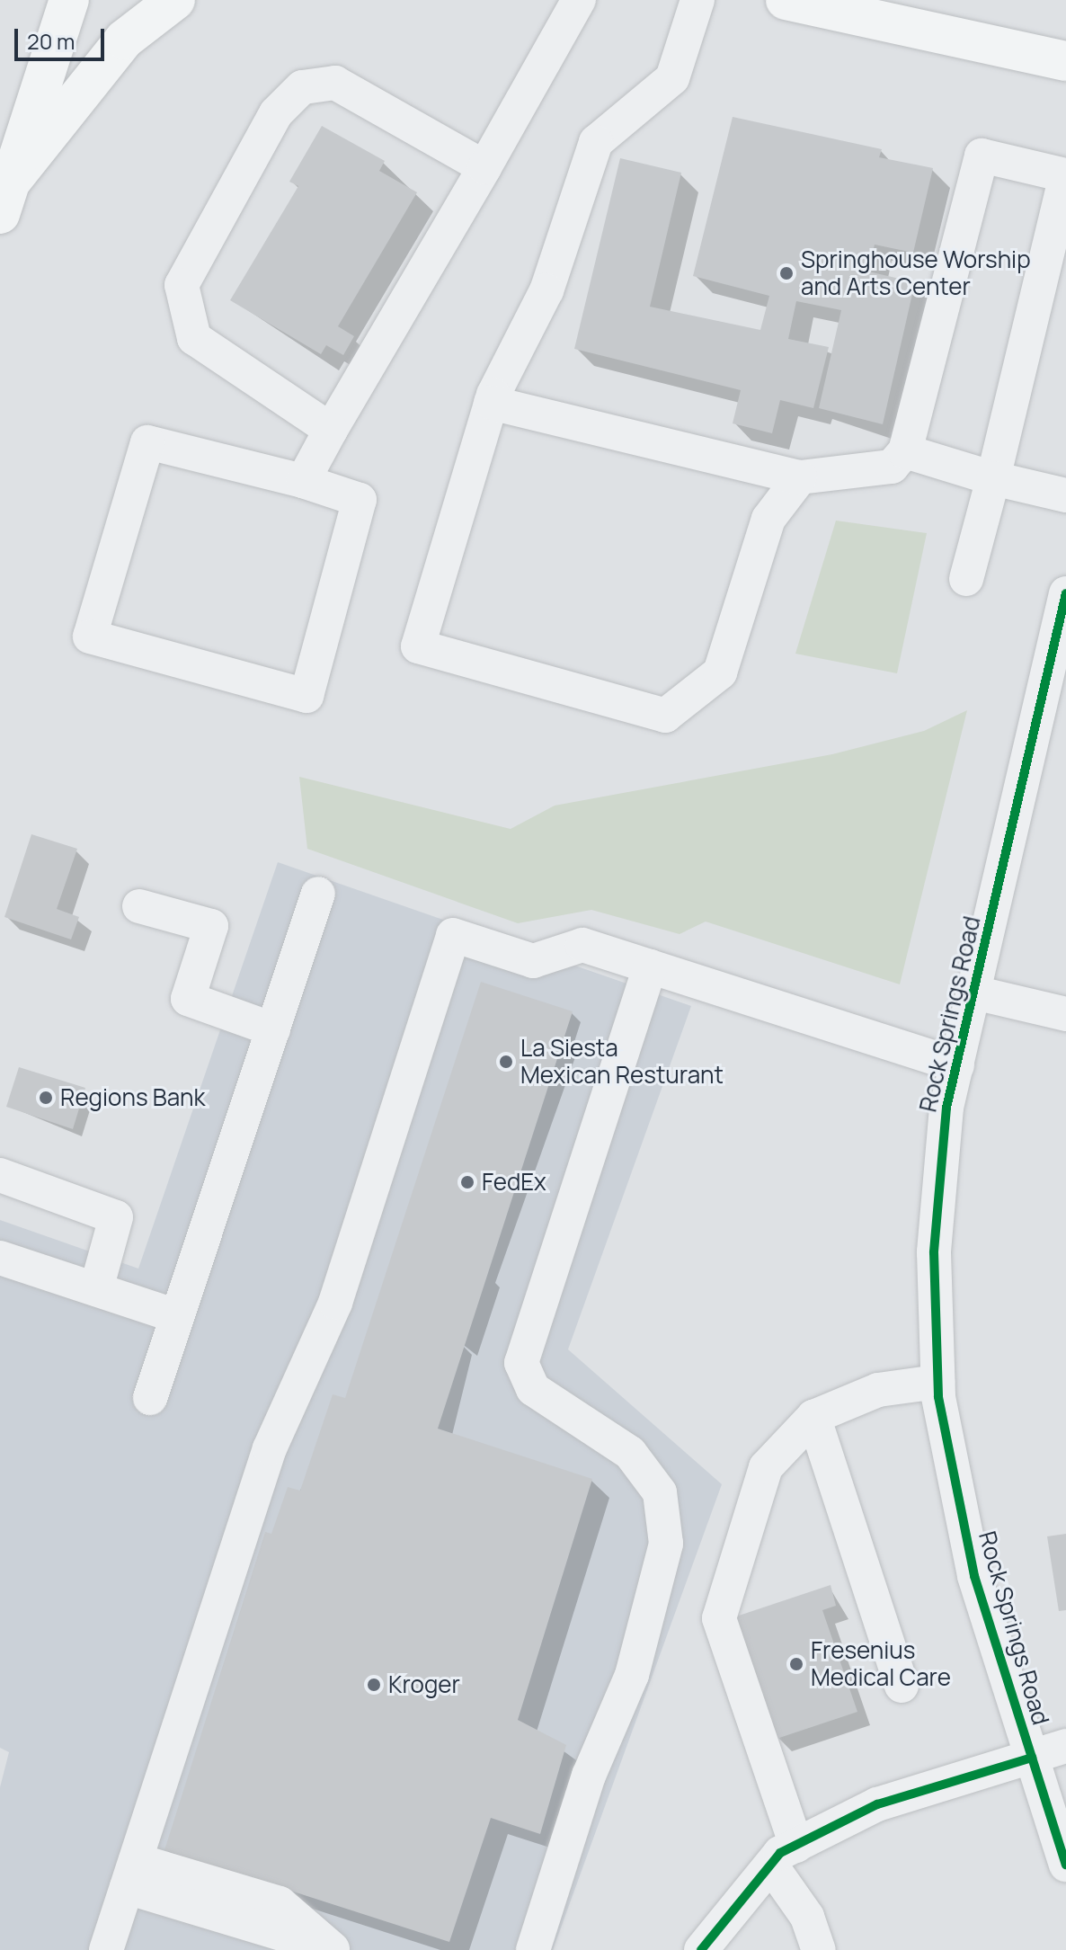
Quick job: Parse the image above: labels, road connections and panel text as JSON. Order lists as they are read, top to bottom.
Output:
{
  "streets": {
    "street": ["Rock Springs Road"]
  },
  "places": [
    "Springhouse Worship and Arts Center",
    "La Siesta Mexican Resturant",
    "Regions Bank",
    "FedEx",
    "Fresenius Medical Care",
    "Kroger"
  ],
  "scale_bar": "20 m"
}
